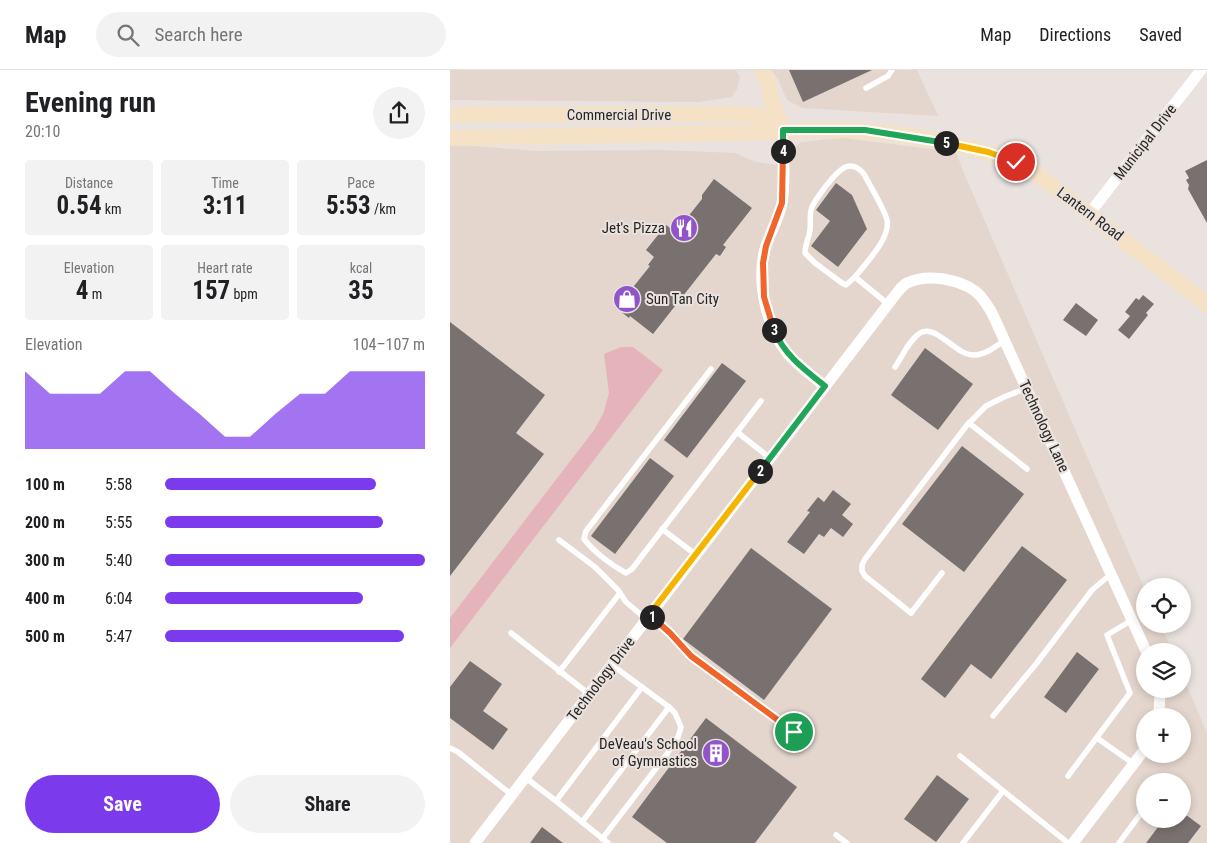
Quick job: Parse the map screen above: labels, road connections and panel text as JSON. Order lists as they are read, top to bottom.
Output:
{
  "streets": {
    "street": [
      "Commercial Drive",
      "Municipal Drive",
      "Lantern Road",
      "Technology Lane",
      "Technology Drive"
    ]
  },
  "crossings": [
    ["Commercial Drive", "Lantern Road"],
    ["Municipal Drive", "Lantern Road"],
    ["Technology Lane", "Technology Drive"]
  ],
  "places": {
    "restaurant": ["Jet's Pizza"],
    "shop": ["Sun Tan City"],
    "building": ["DeVeau's School of Gymnastics"]
  },
  "page": {
    "header": "Map",
    "search": "Search here",
    "nav": ["Map", "Directions", "Saved"],
    "heading": ["Evening run", "20:10"],
    "pins": [
      "5",
      "4",
      "3",
      "2",
      "1"
    ],
    "stats": [
      ["Distance", "0.54 km"],
      ["Time", "3:11"],
      ["Pace", "5:53 /km"],
      ["Elevation", "4 m"],
      ["Heart rate", "157 bpm"],
      ["kcal", "35"]
    ],
    "chart": ["Elevation", "104–107 m"],
    "list": [
      {
        "name": "100 m",
        "note": "5:58"
      },
      {
        "name": "200 m",
        "note": "5:55"
      },
      {
        "name": "300 m",
        "note": "5:40"
      },
      {
        "name": "400 m",
        "note": "6:04"
      },
      {
        "name": "500 m",
        "note": "5:47"
      }
    ],
    "map_buttons": ["+", "−"],
    "buttons": ["Save", "Share"]
  }
}
